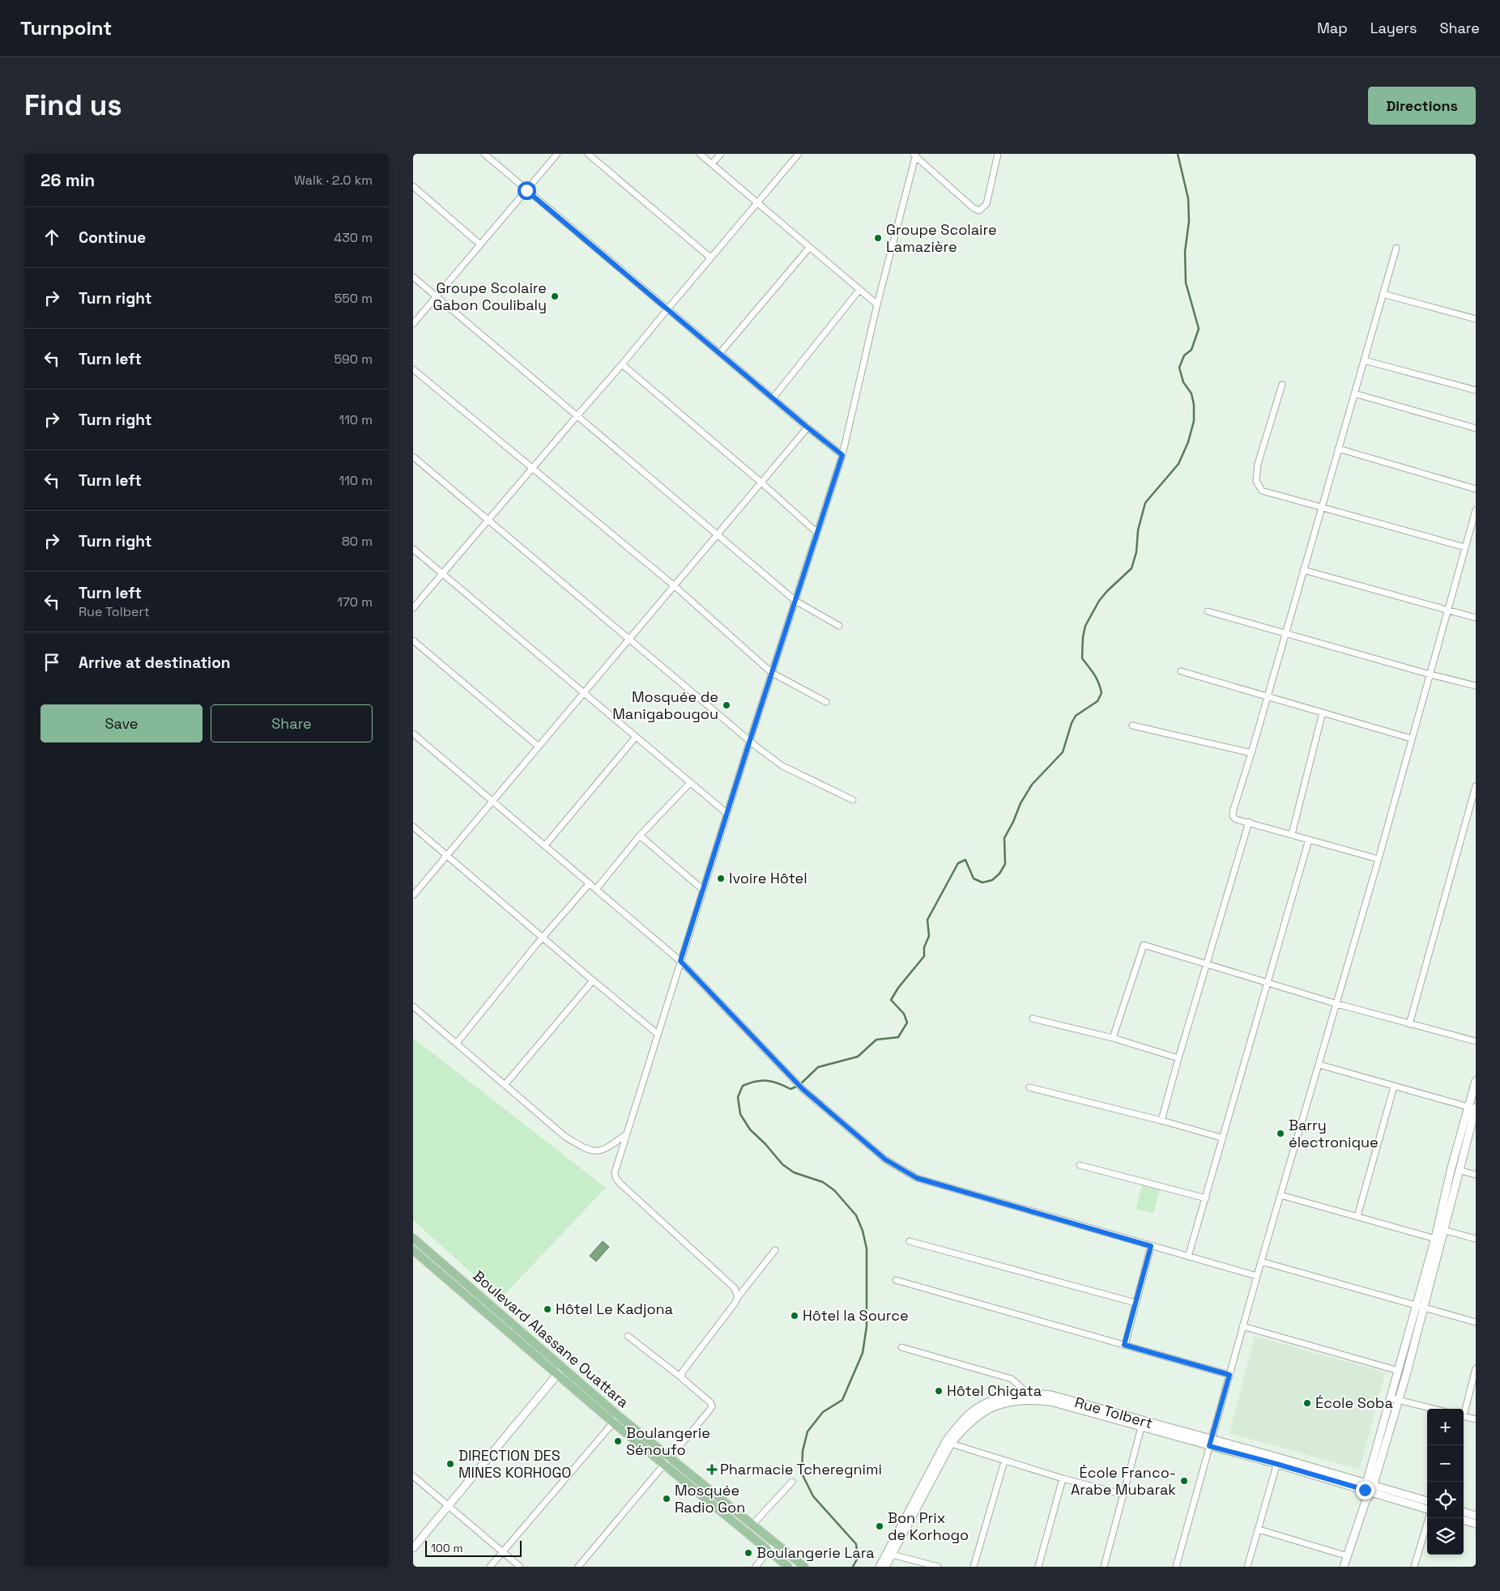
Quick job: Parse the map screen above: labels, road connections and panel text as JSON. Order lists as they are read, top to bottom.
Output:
{
  "streets": {
    "main road": ["Boulevard Alassane Ouattara"],
    "street": ["Rue Tolbert"]
  },
  "places": {
    "other": [
      "Groupe Scolaire Lamazière",
      "Groupe Scolaire Gabon Coulibaly",
      "Mosquée de Manigabougou",
      "Ivoire Hôtel",
      "Barry électronique",
      "Hôtel Le Kadjona",
      "Hôtel la Source",
      "Hôtel Chigata",
      "École Soba",
      "Boulangerie Sénoufo",
      "DIRECTION DES MINES KORHOGO",
      "École Franco- Arabe Mubarak",
      "Mosquée Radio Gon",
      "Bon Prix de Korhogo",
      "Boulangerie Lara"
    ],
    "health": ["Pharmacie Tcheregnimi"]
  },
  "scale_bar": "100 m",
  "page": {
    "header": "Turnpoint",
    "nav": ["Map", "Layers", "Share"],
    "buttons": [
      "Directions",
      ["Save", "Share"]
    ],
    "title": "Find us",
    "heading": ["26 min", "Walk · 2.0 km"],
    "list": [
      ["Continue", "430 m"],
      ["Turn right", "550 m"],
      ["Turn left", "590 m"],
      ["Turn right", "110 m"],
      ["Turn left", "110 m"],
      ["Turn right", "80 m"],
      ["Turn left", "Rue Tolbert", "170 m"],
      "Arrive at destination"
    ],
    "map_buttons": ["+", "−"],
    "scale": "100 m"
  }
}
